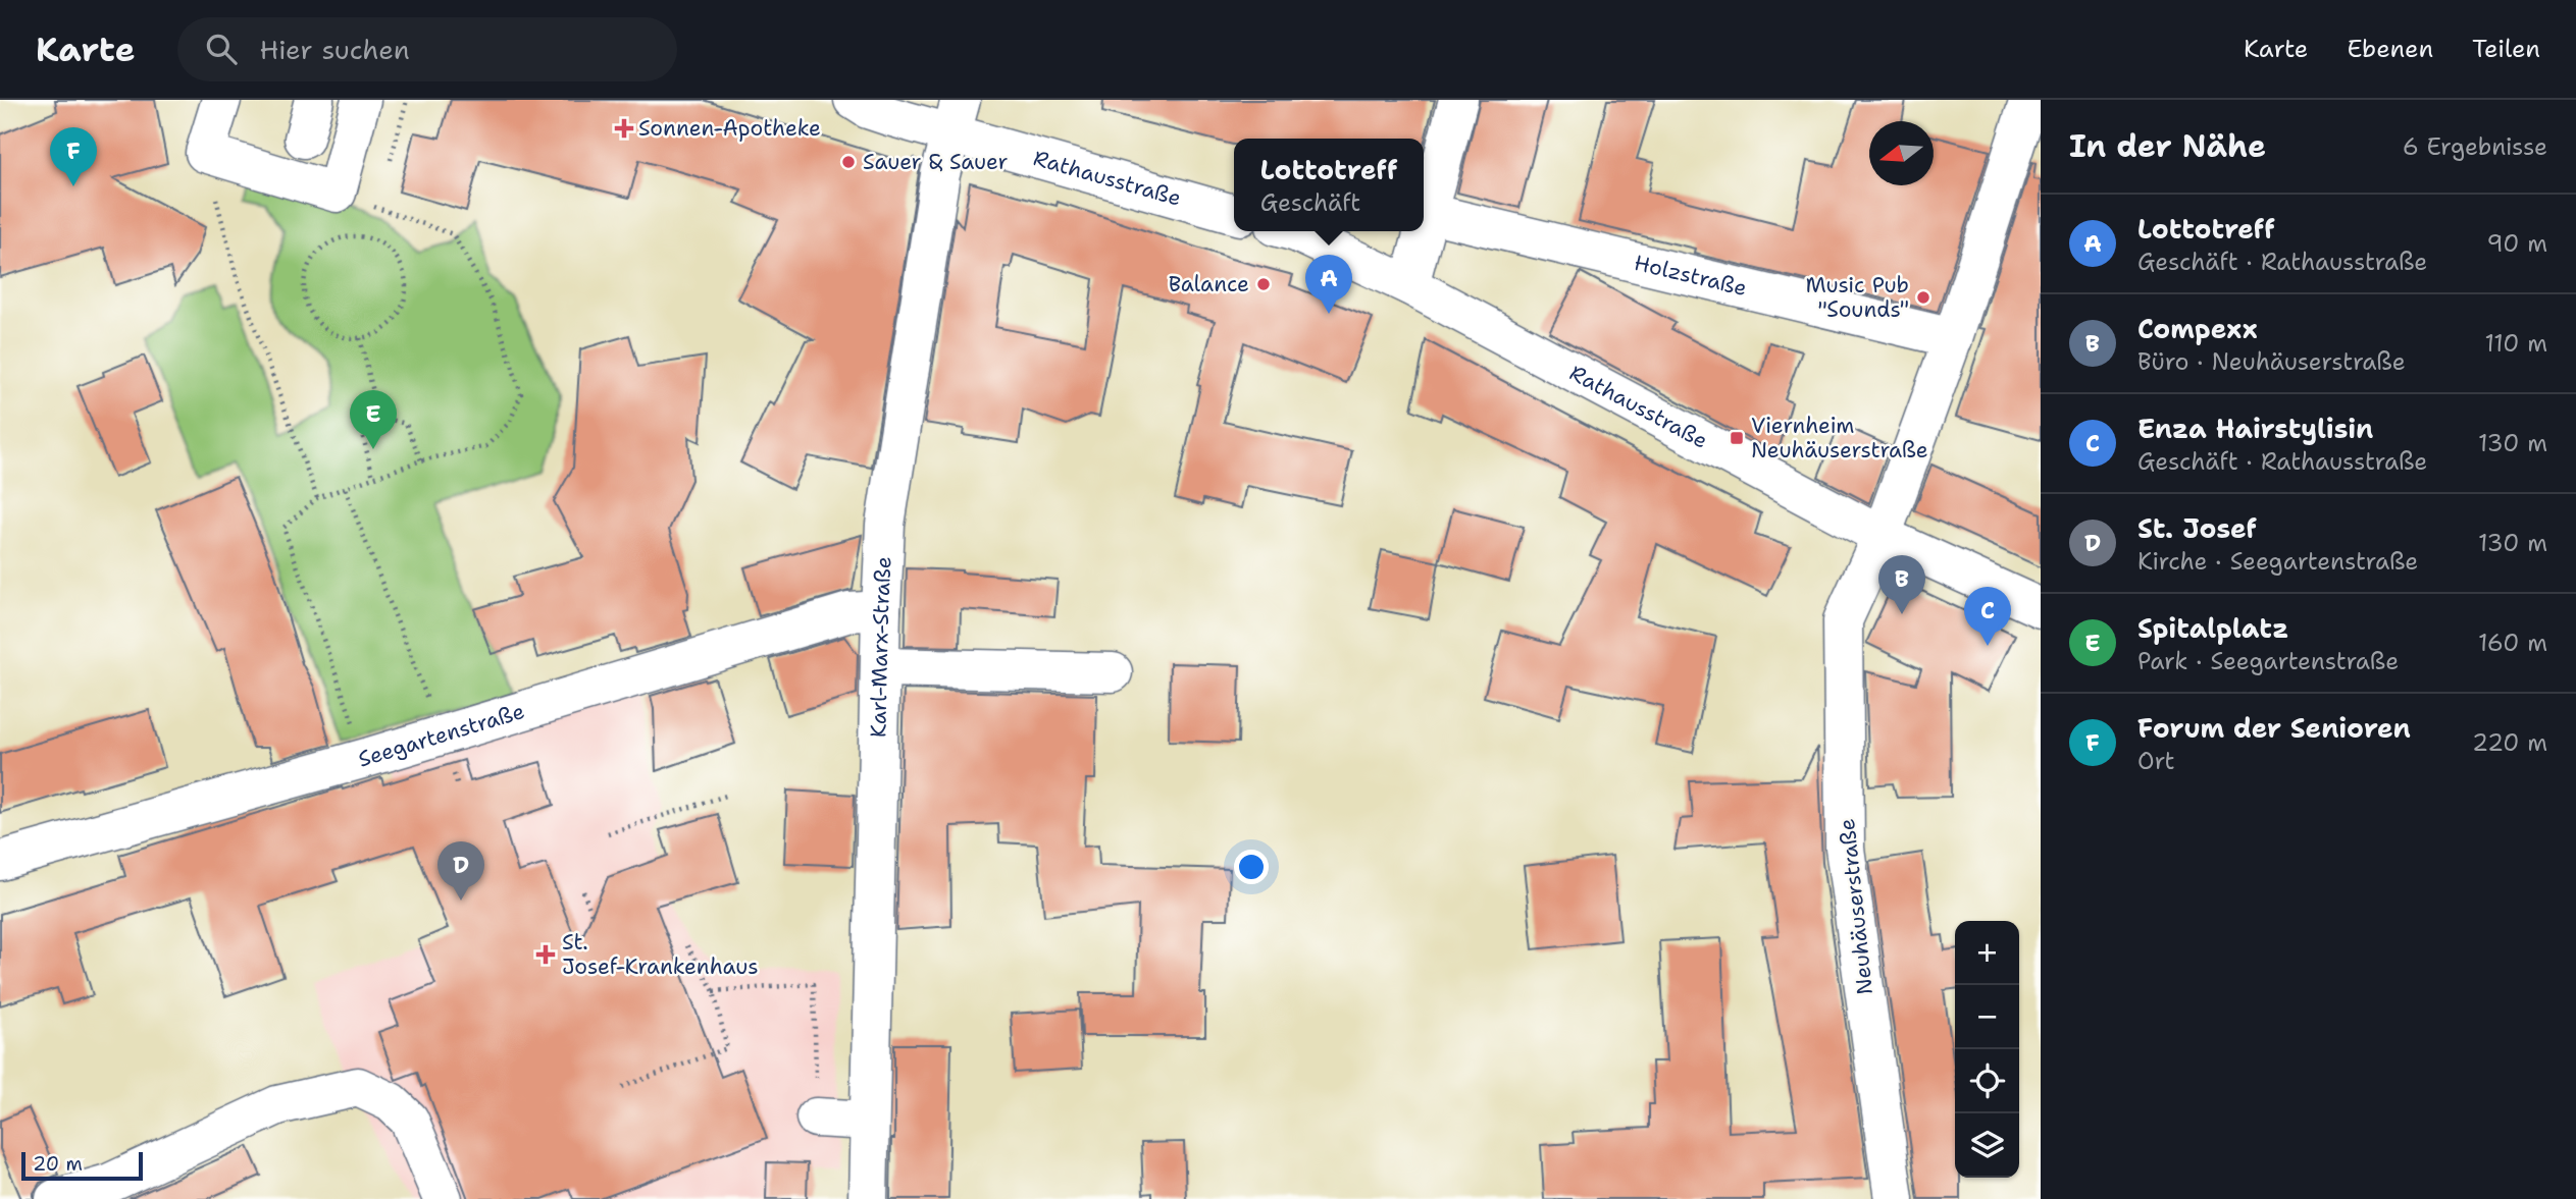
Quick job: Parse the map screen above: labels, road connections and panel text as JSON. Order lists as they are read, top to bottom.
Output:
{
  "streets": {
    "street": [
      "Rathausstraße",
      "Holzstraße",
      "Karl-Marx-Straße",
      "Seegartenstraße",
      "Neuhäuserstraße"
    ]
  },
  "crossings": [
    ["Rathausstraße", "Karl-Marx-Straße"],
    ["Rathausstraße", "Neuhäuserstraße"],
    ["Karl-Marx-Straße", "Seegartenstraße"]
  ],
  "places": {
    "health": ["Sonnen-Apotheke", "St. Josef-Krankenhaus"],
    "other": ["Sauer & Sauer", "Balance", "Music Pub \"Sounds\""],
    "transit": ["Viernheim Neuhäuserstraße"]
  },
  "scale_bar": "20 m",
  "north": "left",
  "page": {
    "header": "Karte",
    "search": "Hier suchen",
    "nav": ["Karte", "Ebenen", "Teilen"],
    "heading": ["In der Nähe", "6 Ergebnisse"],
    "pins": [
      "F",
      "A",
      "E",
      "B",
      "C",
      "D"
    ],
    "popup": ["Lottotreff", "Geschäft"],
    "list": [
      {
        "mark": "A",
        "name": "Lottotreff",
        "note": "Geschäft · Rathausstraße",
        "value": "90 m"
      },
      {
        "mark": "B",
        "name": "Compexx",
        "note": "Büro · Neuhäuserstraße",
        "value": "110 m"
      },
      {
        "mark": "C",
        "name": "Enza Hairstylisin",
        "note": "Geschäft · Rathausstraße",
        "value": "130 m"
      },
      {
        "mark": "D",
        "name": "St. Josef",
        "note": "Kirche · Seegartenstraße",
        "value": "130 m"
      },
      {
        "mark": "E",
        "name": "Spitalplatz",
        "note": "Park · Seegartenstraße",
        "value": "160 m"
      },
      {
        "mark": "F",
        "name": "Forum der Senioren",
        "note": "Ort",
        "value": "220 m"
      }
    ],
    "map_buttons": ["+", "−"],
    "scale": "20 m"
  }
}
